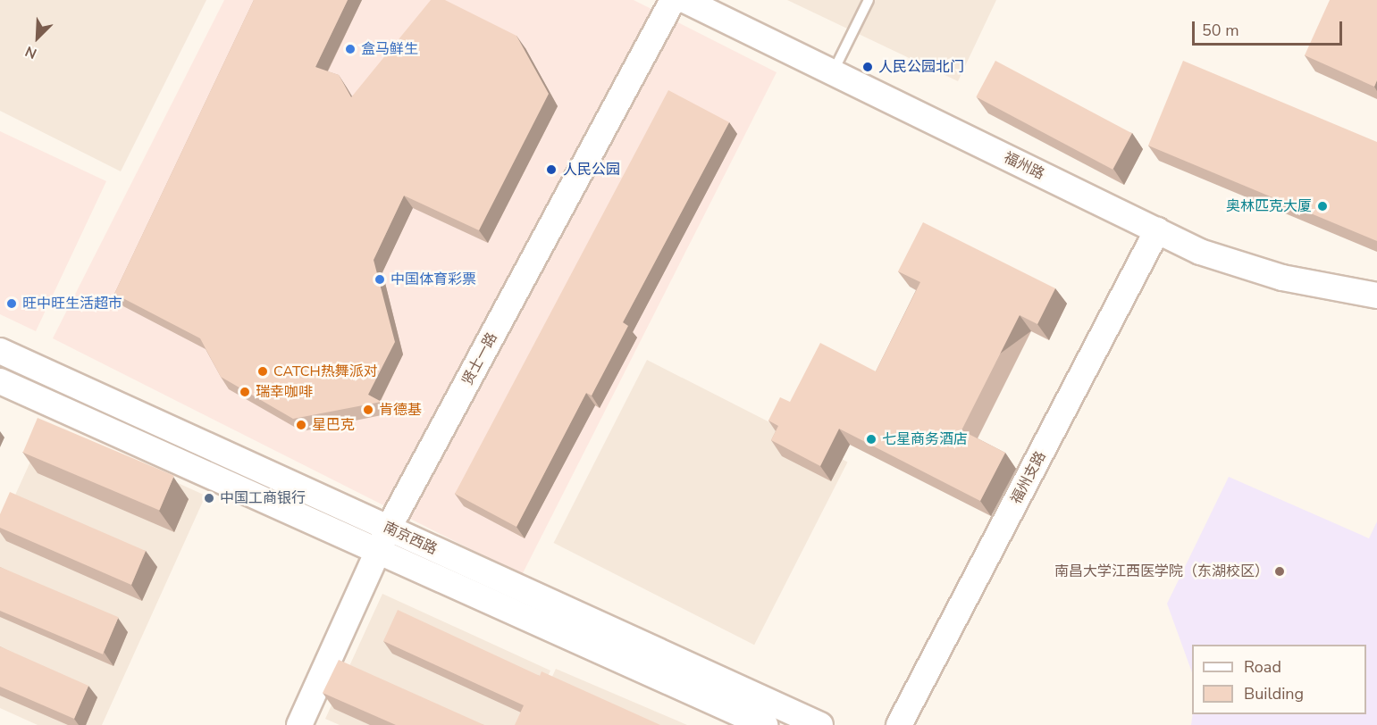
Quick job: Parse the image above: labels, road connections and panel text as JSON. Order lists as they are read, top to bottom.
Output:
{
  "streets": {
    "street": [
      "福州路",
      "贤士一路",
      "福州支路",
      "南京西路"
    ]
  },
  "crossings": [
    ["福州路", "福州支路"],
    ["贤士一路", "南京西路"]
  ],
  "places": [
    "盒马鲜生",
    "人民公园北门",
    "人民公园",
    "奥林匹克大厦",
    "中国体育彩票",
    "旺中旺生活超市",
    "CATCH热舞派对",
    "瑞幸咖啡",
    "肯德基",
    "星巴克",
    "七星商务酒店",
    "中国工商银行",
    "南昌大学江西医学院（东湖校区）"
  ],
  "legend": ["Road", "Building"],
  "scale_bar": "50 m",
  "north": "bottom left"
}
